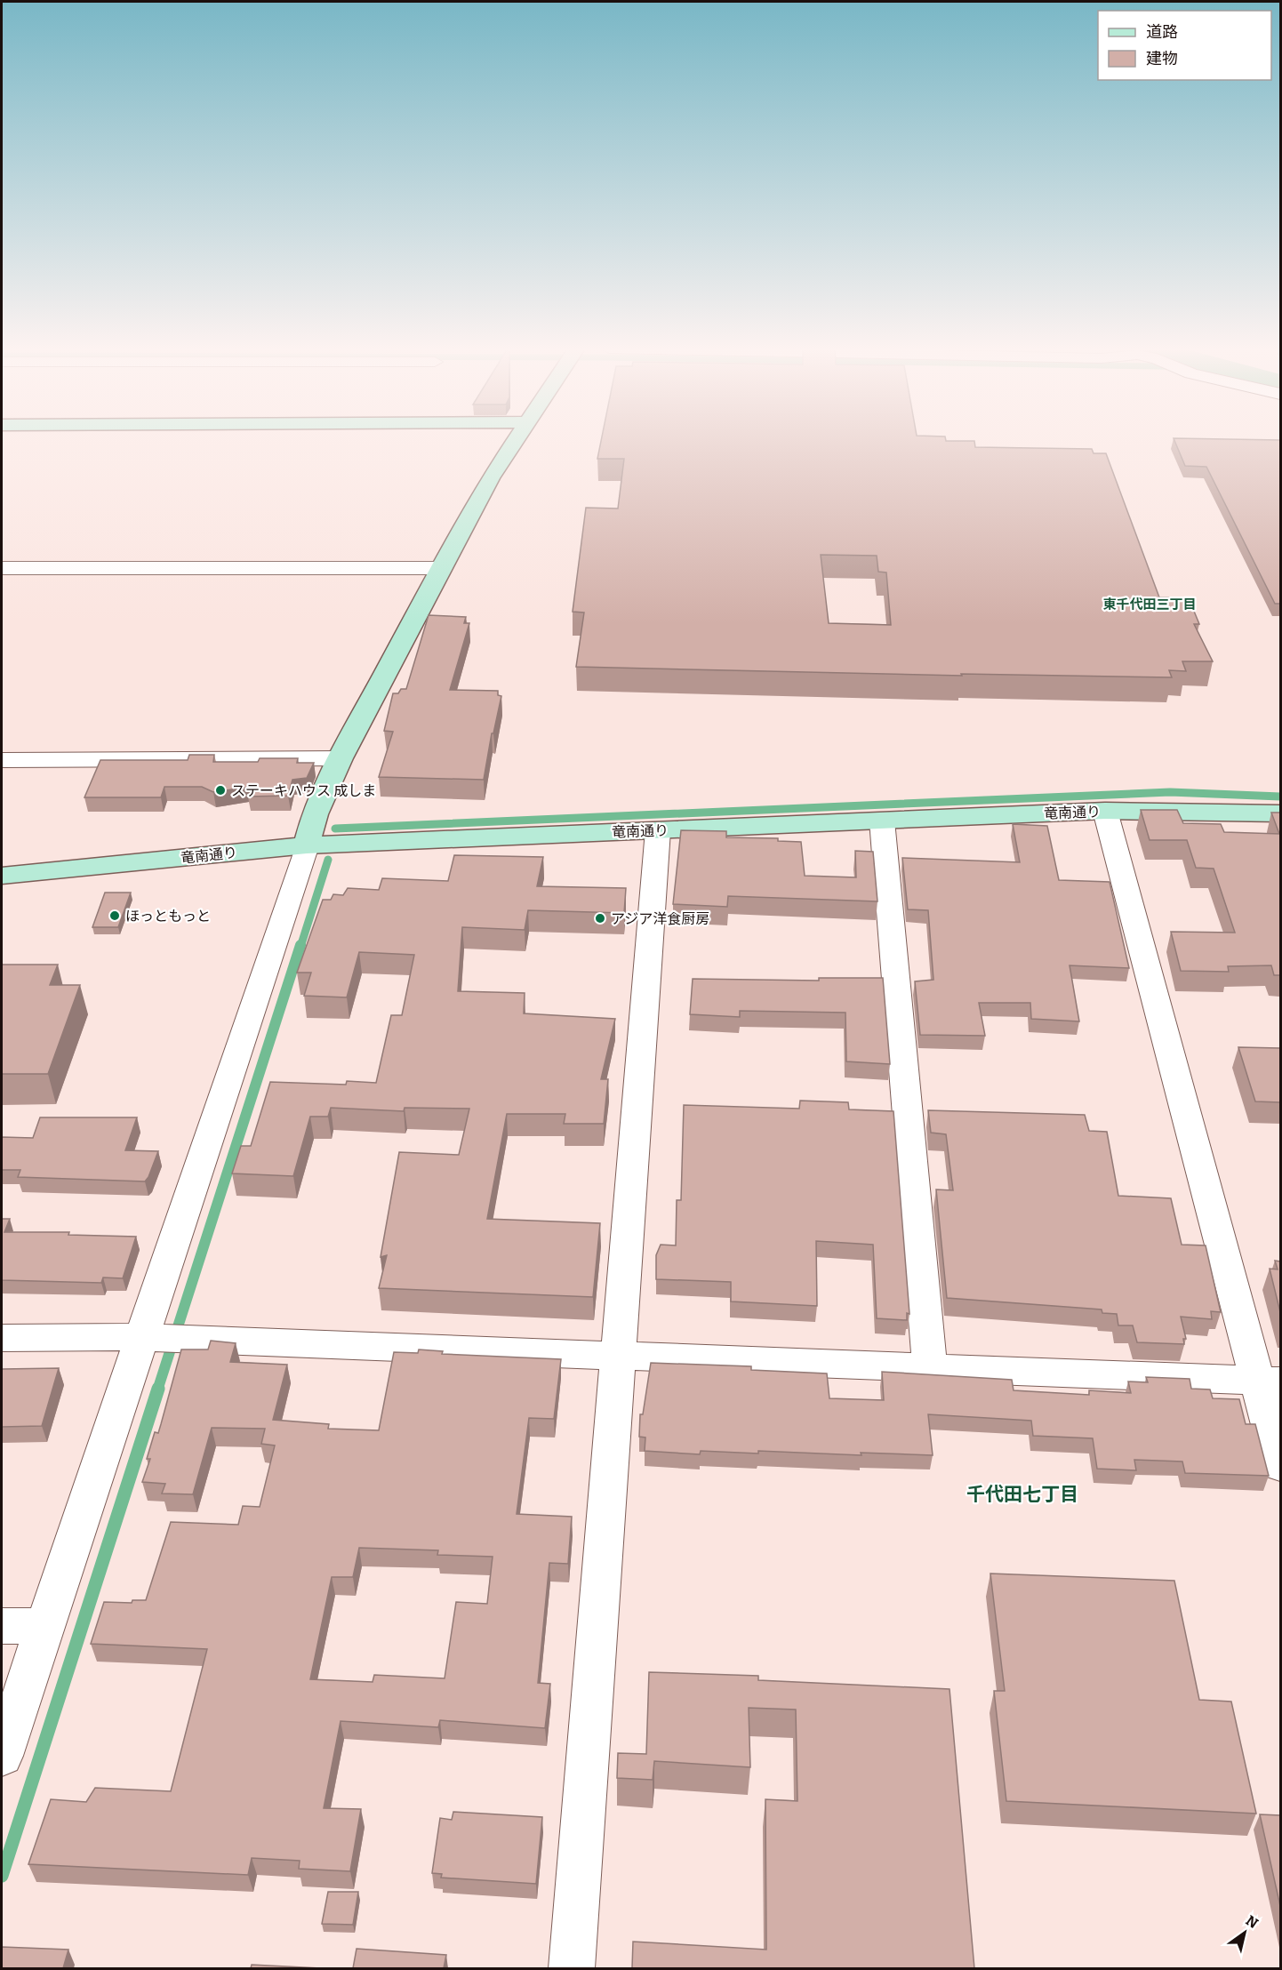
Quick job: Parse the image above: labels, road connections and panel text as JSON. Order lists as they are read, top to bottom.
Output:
{
  "streets": {
    "street": ["竜南通り"]
  },
  "districts": ["東千代田三丁目", "千代田七丁目"],
  "places": ["ステーキハウス 成しま", "ほっともっと", "アジア洋食厨房"],
  "legend": ["道路", "建物"],
  "north": "top right"
}
